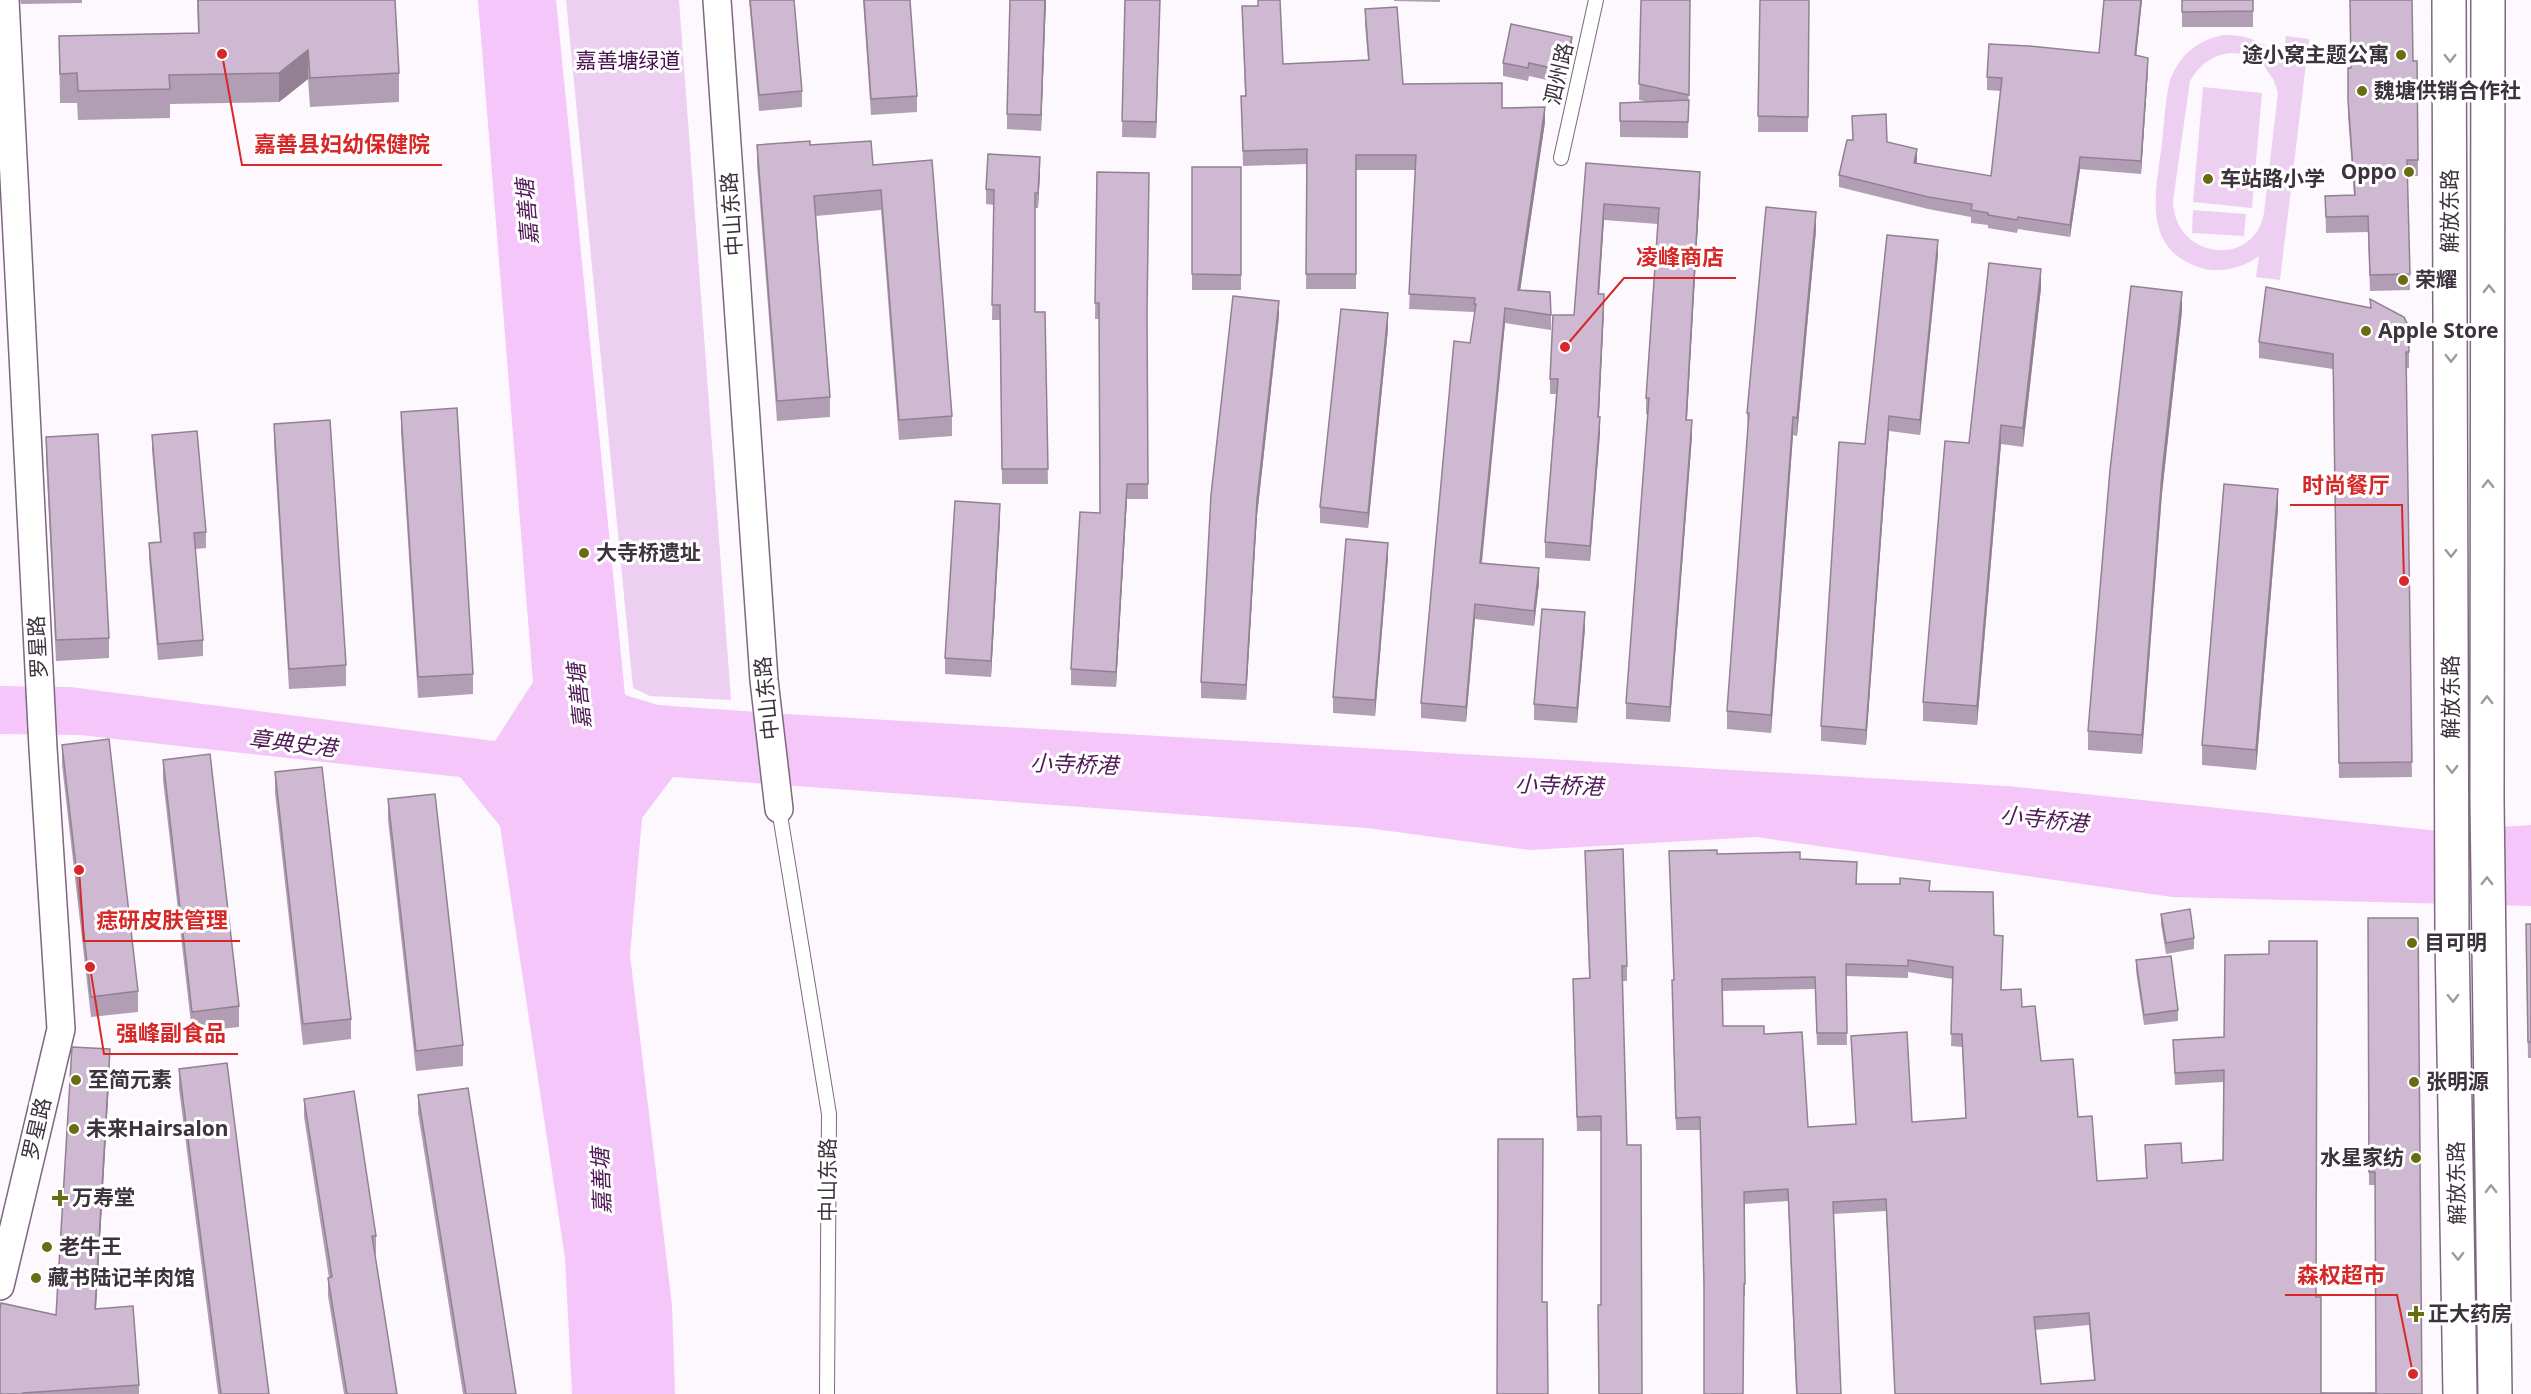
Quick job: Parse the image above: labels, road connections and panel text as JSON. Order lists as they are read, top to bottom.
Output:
{
  "streets": {
    "main road": ["解放东路"],
    "street": ["中山东路", "罗星路"],
    "lane": ["泗州路"]
  },
  "water": ["嘉善塘", "章典史港", "小寺桥港"],
  "parks": ["嘉善塘绿道"],
  "places": {
    "other": [
      "嘉善县妇幼保健院",
      "途小窝主题公寓",
      "魏塘供销合作社",
      "Oppo",
      "车站路小学",
      "荣耀",
      "Apple Store",
      "凌峰商店",
      "大寺桥遗址",
      "时尚餐厅",
      "痣研皮肤管理",
      "目可明",
      "强峰副食品",
      "至简元素",
      "张明源",
      "未来Hairsalon",
      "水星家纺",
      "老牛王",
      "藏书陆记羊肉馆",
      "森权超市"
    ],
    "health": ["万寿堂", "正大药房"]
  }
}
